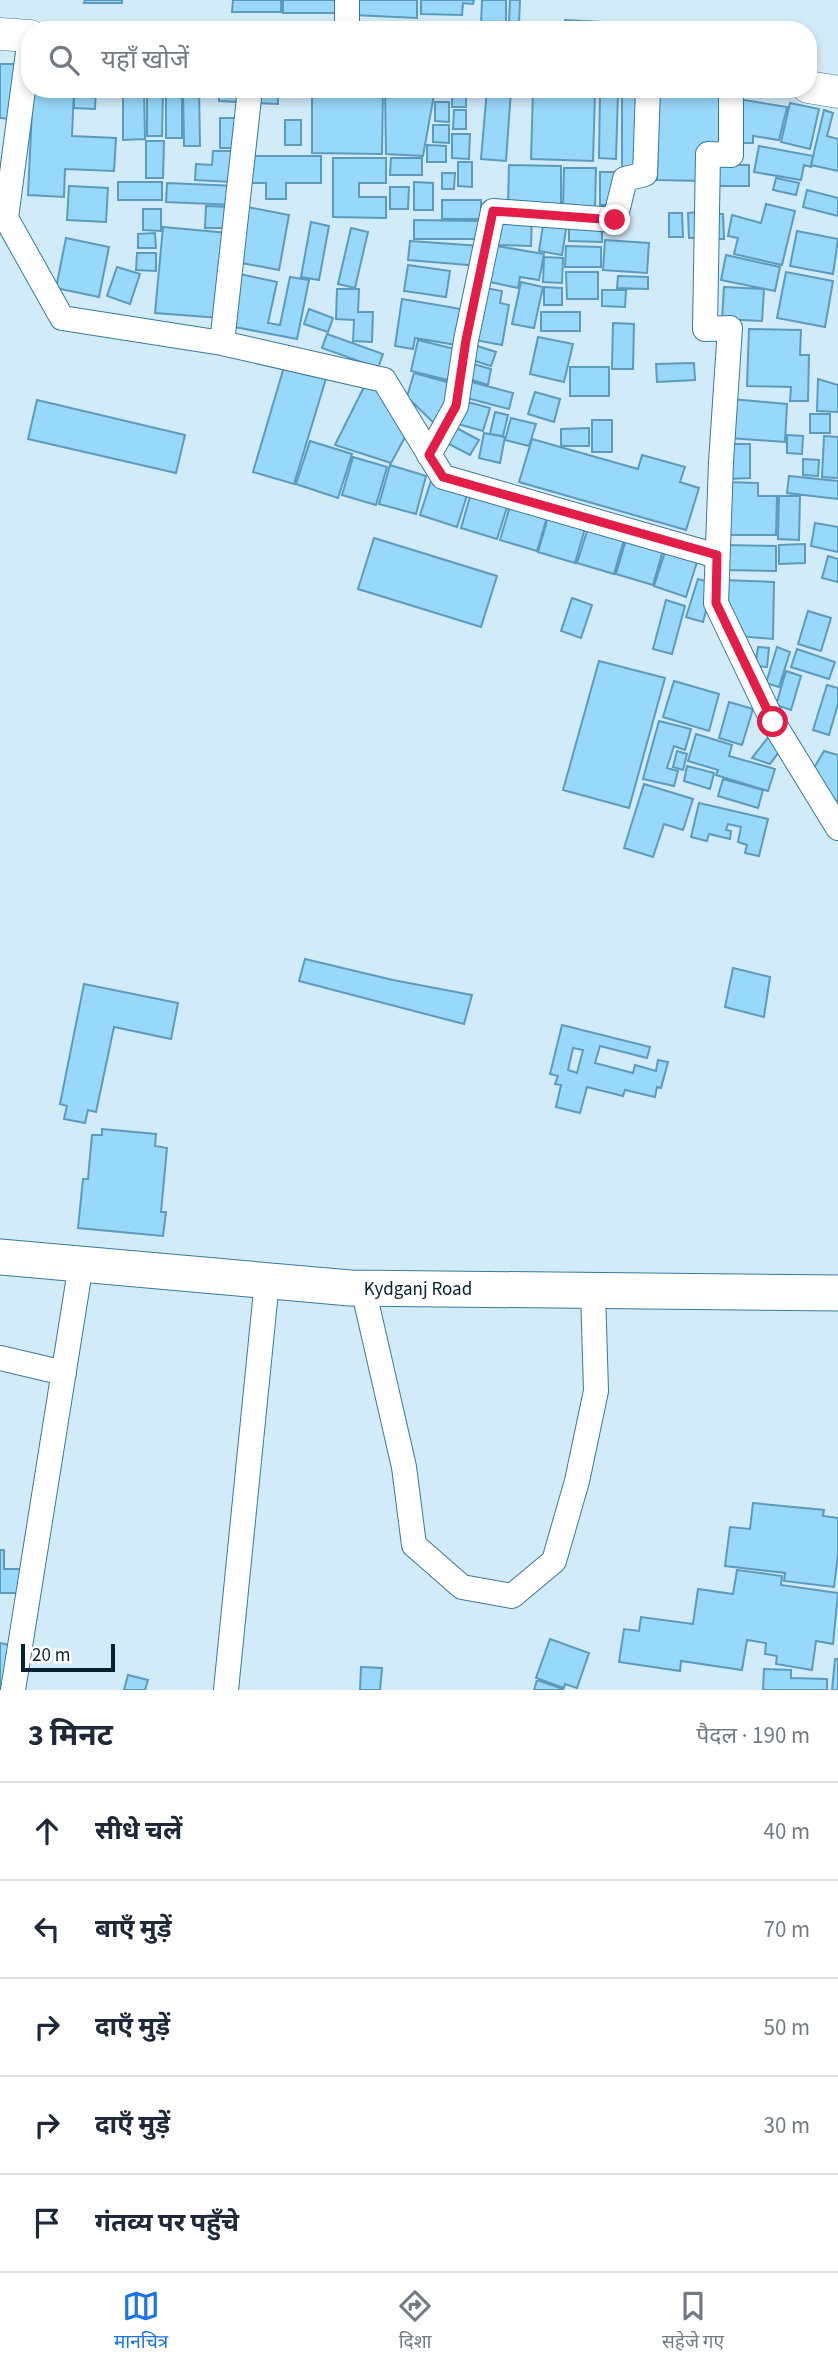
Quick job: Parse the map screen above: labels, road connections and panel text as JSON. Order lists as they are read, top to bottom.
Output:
{
  "streets": {
    "main road": ["Kydganj Road"]
  },
  "scale_bar": "20 m",
  "page": {
    "search": "यहाँ खोजें",
    "scale": "20 m",
    "heading": ["3 मिनट", "पैदल · 190 m"],
    "list": [
      ["सीधे चलें", "40 m"],
      ["बाएँ मुड़ें", "70 m"],
      ["दाएँ मुड़ें", "50 m"],
      ["दाएँ मुड़ें", "30 m"],
      "गंतव्य पर पहुँचे"
    ],
    "nav": ["मानचित्र", "दिशा", "सहेजे गए"]
  }
}
